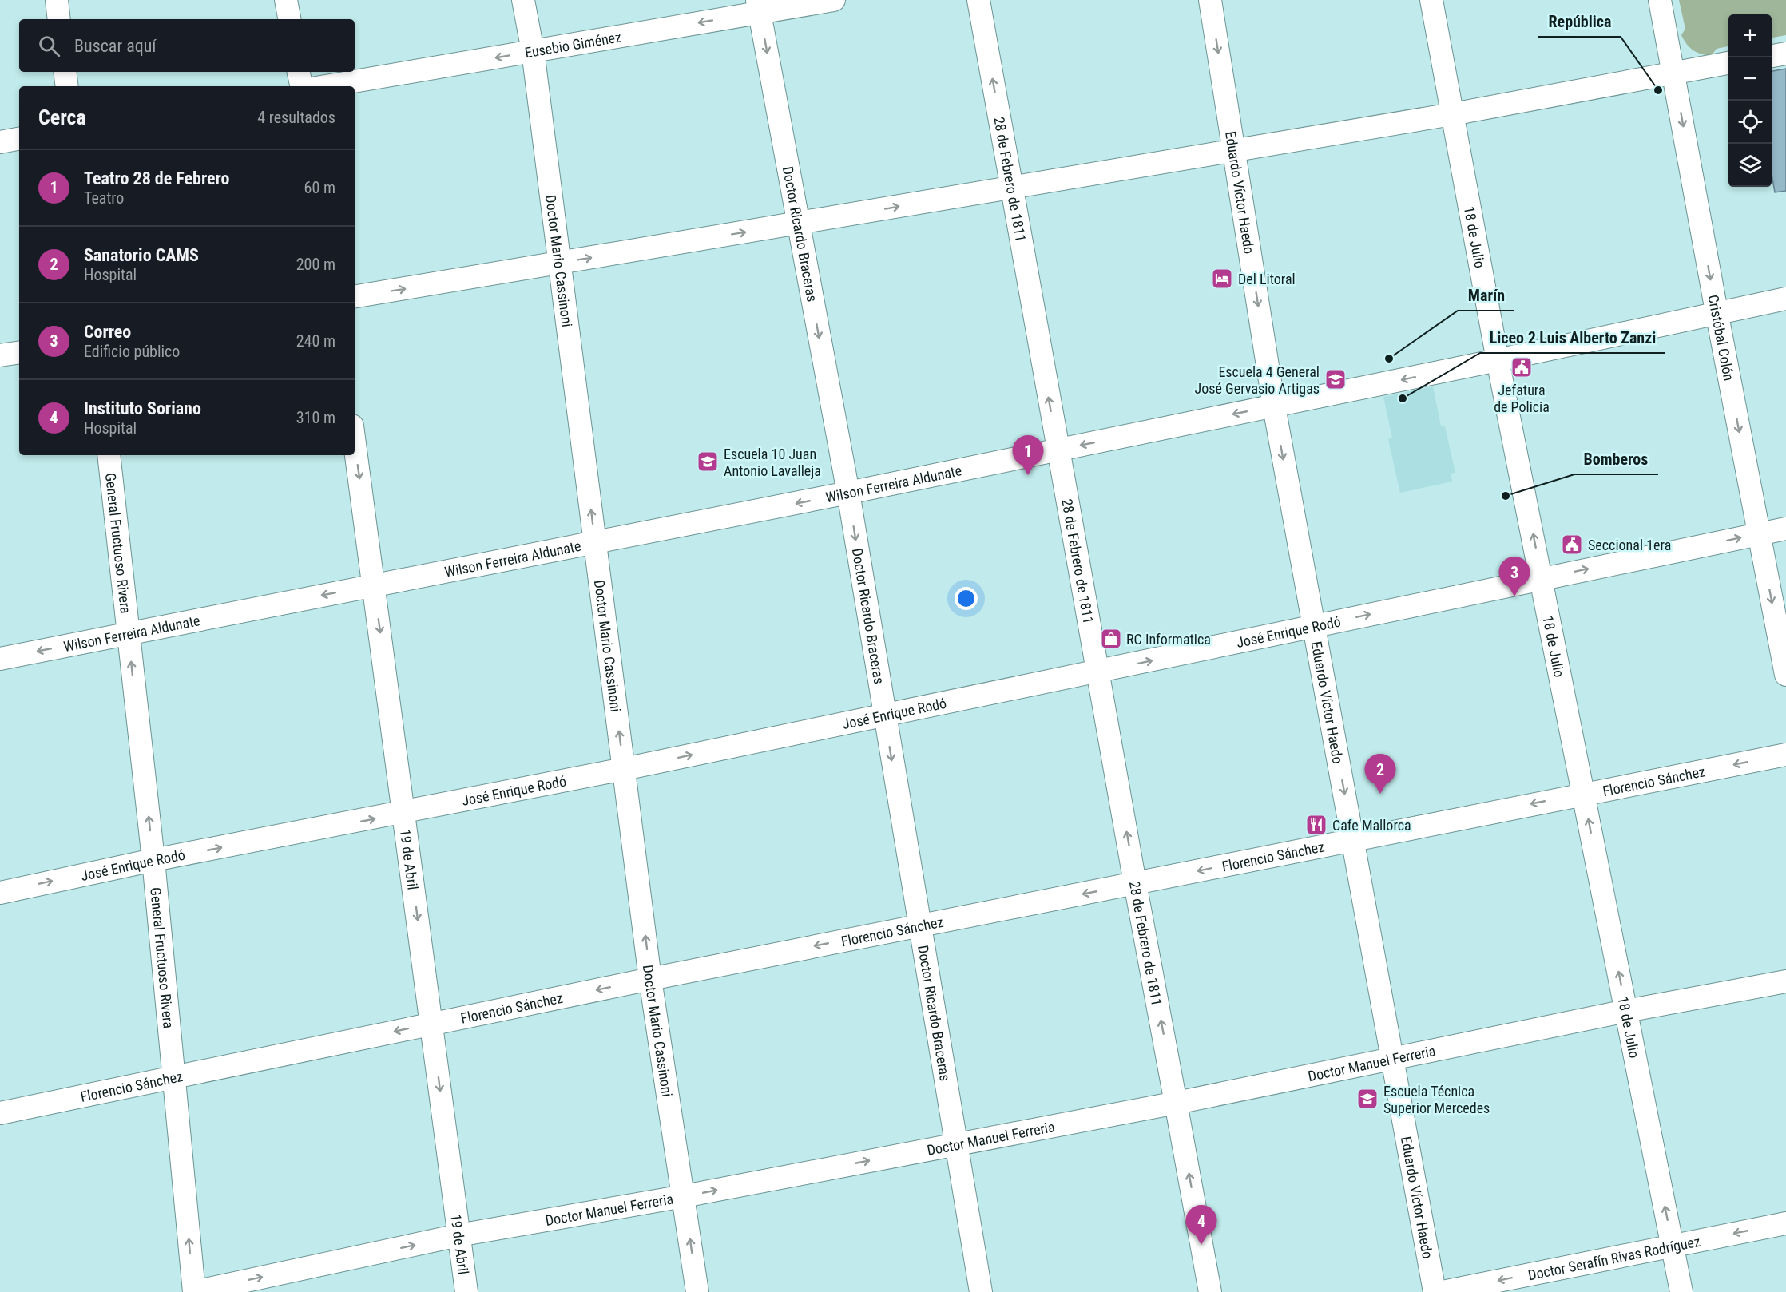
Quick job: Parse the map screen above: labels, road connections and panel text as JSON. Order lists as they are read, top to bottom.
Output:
{
  "streets": {
    "street": [
      "Eusebio Giménez",
      "28 de Febrero de 1811",
      "Eduardo Víctor Haedo",
      "Doctor Ricardo Braceras",
      "18 de Julio",
      "Doctor Mario Cassinoni",
      "Cristóbal Colón",
      "Wilson Ferreira Aldunate",
      "General Fructuoso Rivera",
      "José Enrique Rodó",
      "Florencio Sánchez",
      "19 de Abril",
      "Doctor Manuel Ferreria",
      "Doctor Serafín Rivas Rodríguez"
    ]
  },
  "crossings": [
    ["Eusebio Giménez", "Doctor Ricardo Braceras"],
    ["Eusebio Giménez", "Doctor Mario Cassinoni"],
    ["28 de Febrero de 1811", "Wilson Ferreira Aldunate"],
    ["28 de Febrero de 1811", "José Enrique Rodó"],
    ["28 de Febrero de 1811", "Florencio Sánchez"],
    ["28 de Febrero de 1811", "Doctor Manuel Ferreria"],
    ["Eduardo Víctor Haedo", "Wilson Ferreira Aldunate"],
    ["Eduardo Víctor Haedo", "José Enrique Rodó"],
    ["Eduardo Víctor Haedo", "Florencio Sánchez"],
    ["Eduardo Víctor Haedo", "Doctor Manuel Ferreria"],
    ["Doctor Ricardo Braceras", "Wilson Ferreira Aldunate"],
    ["Doctor Ricardo Braceras", "José Enrique Rodó"],
    ["Doctor Ricardo Braceras", "Florencio Sánchez"],
    ["Doctor Ricardo Braceras", "Doctor Manuel Ferreria"],
    ["18 de Julio", "Wilson Ferreira Aldunate"],
    ["18 de Julio", "José Enrique Rodó"],
    ["18 de Julio", "Florencio Sánchez"],
    ["18 de Julio", "Doctor Manuel Ferreria"],
    ["18 de Julio", "Doctor Serafín Rivas Rodríguez"],
    ["Doctor Mario Cassinoni", "Wilson Ferreira Aldunate"],
    ["Doctor Mario Cassinoni", "José Enrique Rodó"],
    ["Doctor Mario Cassinoni", "Florencio Sánchez"],
    ["Doctor Mario Cassinoni", "Doctor Manuel Ferreria"],
    ["Cristóbal Colón", "Wilson Ferreira Aldunate"],
    ["Cristóbal Colón", "José Enrique Rodó"],
    ["Wilson Ferreira Aldunate", "General Fructuoso Rivera"],
    ["Wilson Ferreira Aldunate", "19 de Abril"],
    ["General Fructuoso Rivera", "José Enrique Rodó"],
    ["General Fructuoso Rivera", "Florencio Sánchez"],
    ["General Fructuoso Rivera", "Doctor Manuel Ferreria"],
    ["José Enrique Rodó", "19 de Abril"],
    ["Florencio Sánchez", "19 de Abril"],
    ["19 de Abril", "Doctor Manuel Ferreria"]
  ],
  "one_way": [
    "Eusebio Giménez",
    "28 de Febrero de 1811",
    "Eduardo Víctor Haedo",
    "Doctor Ricardo Braceras",
    "18 de Julio",
    "Doctor Mario Cassinoni",
    "Cristóbal Colón",
    "Wilson Ferreira Aldunate",
    "General Fructuoso Rivera",
    "José Enrique Rodó",
    "Florencio Sánchez",
    "19 de Abril",
    "Doctor Serafín Rivas Rodríguez"
  ],
  "places": {
    "other": [
      "República",
      "Marín",
      "Liceo 2 Luis Alberto Zanzi",
      "Bomberos"
    ],
    "hotel": ["Del Litoral"],
    "public building": ["Jefatura de Policia", "Seccional 1era"],
    "school or university": ["Escuela 4 General José Gervasio Artigas", "Escuela 10 Juan Antonio Lavalleja", "Escuela Técnica Superior Mercedes"],
    "shop": ["RC Informatica"],
    "restaurant": ["Cafe Mallorca"]
  },
  "page": {
    "map_buttons": ["+", "−"],
    "search": "Buscar aquí",
    "heading": ["Cerca", "4 resultados"],
    "list": [
      {
        "mark": "1",
        "name": "Teatro 28 de Febrero",
        "note": "Teatro",
        "value": "60 m"
      },
      {
        "mark": "2",
        "name": "Sanatorio CAMS",
        "note": "Hospital",
        "value": "200 m"
      },
      {
        "mark": "3",
        "name": "Correo",
        "note": "Edificio público",
        "value": "240 m"
      },
      {
        "mark": "4",
        "name": "Instituto Soriano",
        "note": "Hospital",
        "value": "310 m"
      }
    ],
    "pins": [
      "1",
      "3",
      "2",
      "4"
    ]
  }
}
